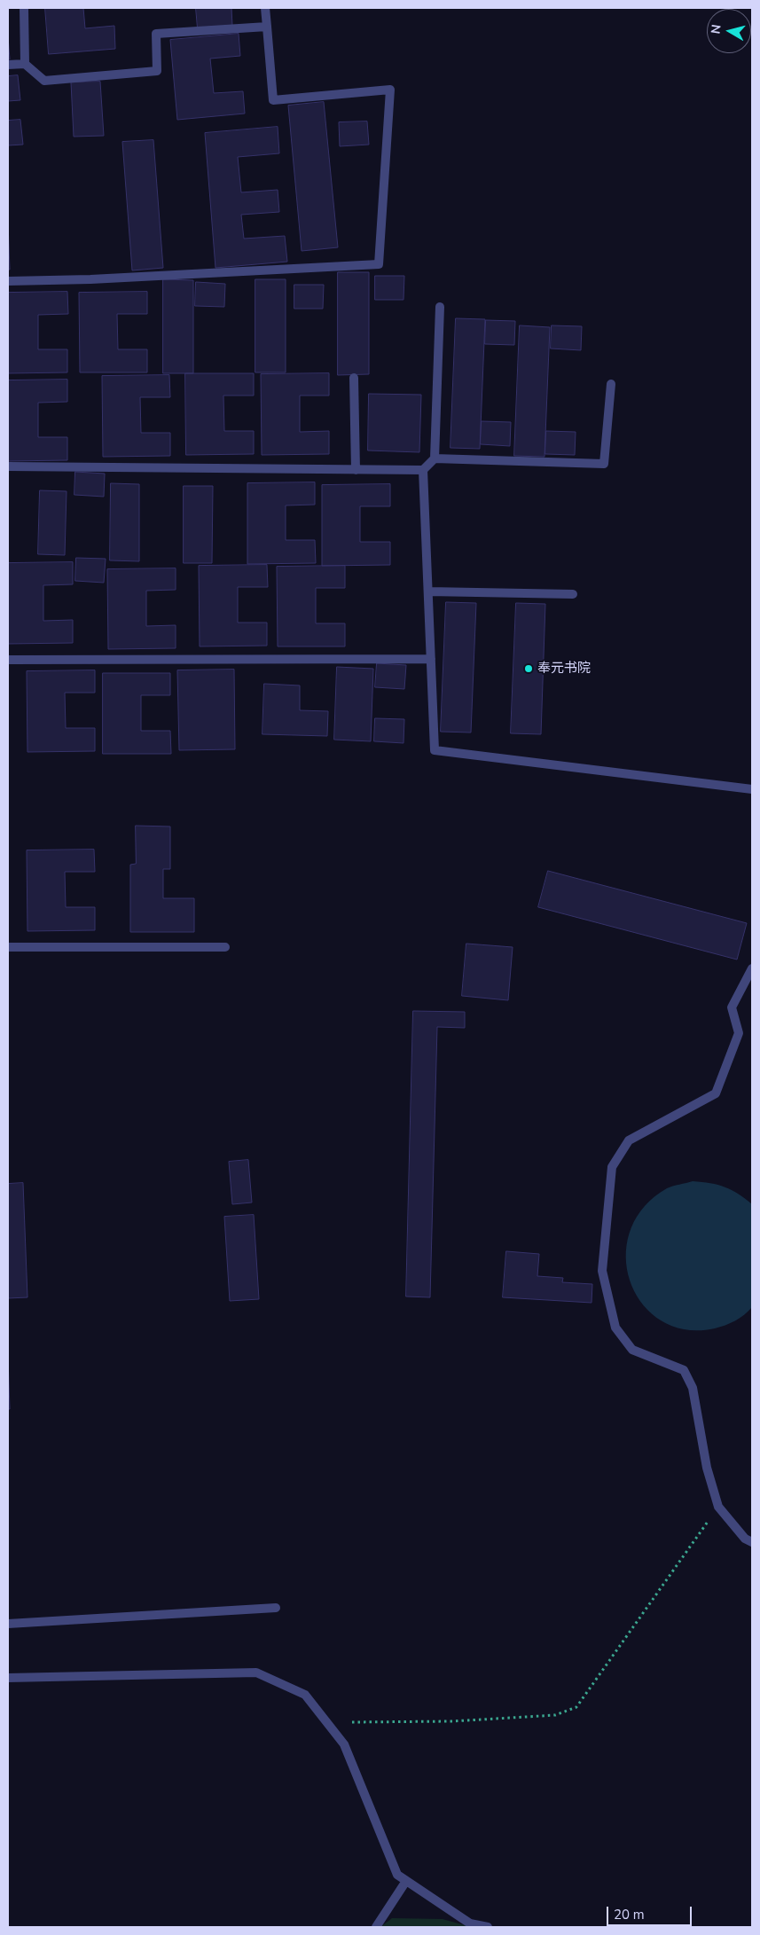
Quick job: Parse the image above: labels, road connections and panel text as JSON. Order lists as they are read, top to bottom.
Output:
{
  "places": ["奉元书院"],
  "scale_bar": "20 m",
  "north": "left"
}
